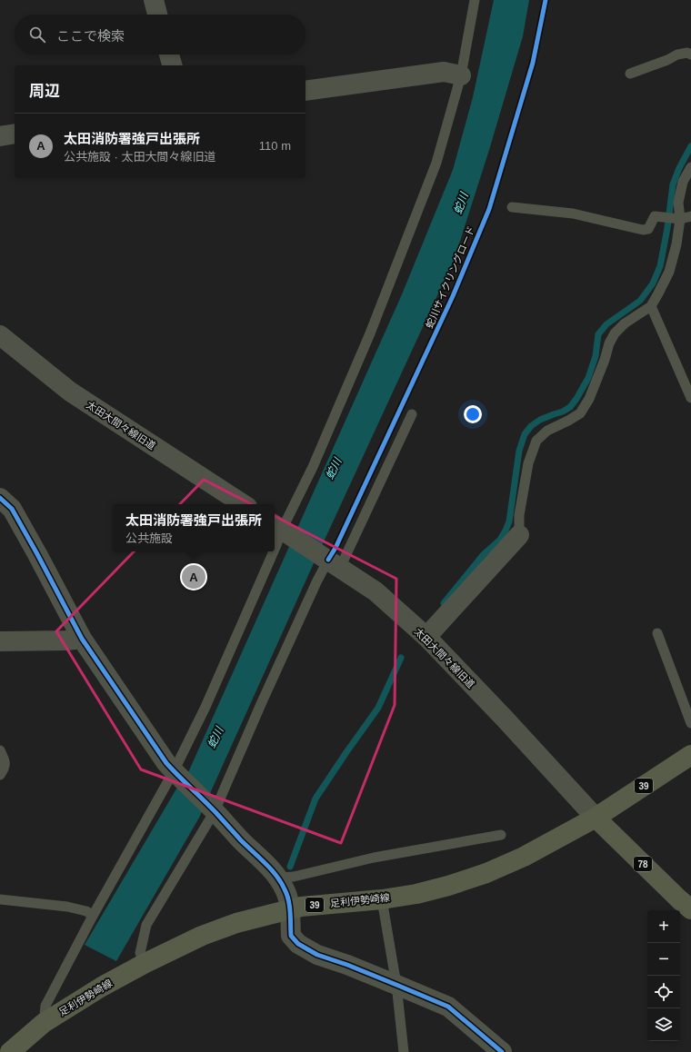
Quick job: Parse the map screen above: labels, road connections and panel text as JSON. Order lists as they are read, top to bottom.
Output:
{
  "streets": {
    "main road": ["39", "78", "足利伊勢崎線"],
    "street": ["太田大間々線旧道"],
    "cycle path": ["蛇川サイクリングロード"]
  },
  "crossings": [
    ["太田大間々線旧道", "78"],
    ["太田大間々線旧道", "足利伊勢崎線"],
    ["78", "足利伊勢崎線"]
  ],
  "water": ["蛇川"],
  "page": {
    "search": "ここで検索",
    "heading": "周辺",
    "list": [
      {
        "mark": "A",
        "name": "太田消防署強戸出張所",
        "note": "公共施設 · 太田大間々線旧道",
        "value": "110 m"
      }
    ],
    "popup": ["太田消防署強戸出張所", "公共施設"],
    "pins": "A",
    "map_buttons": ["+", "−"]
  }
}
